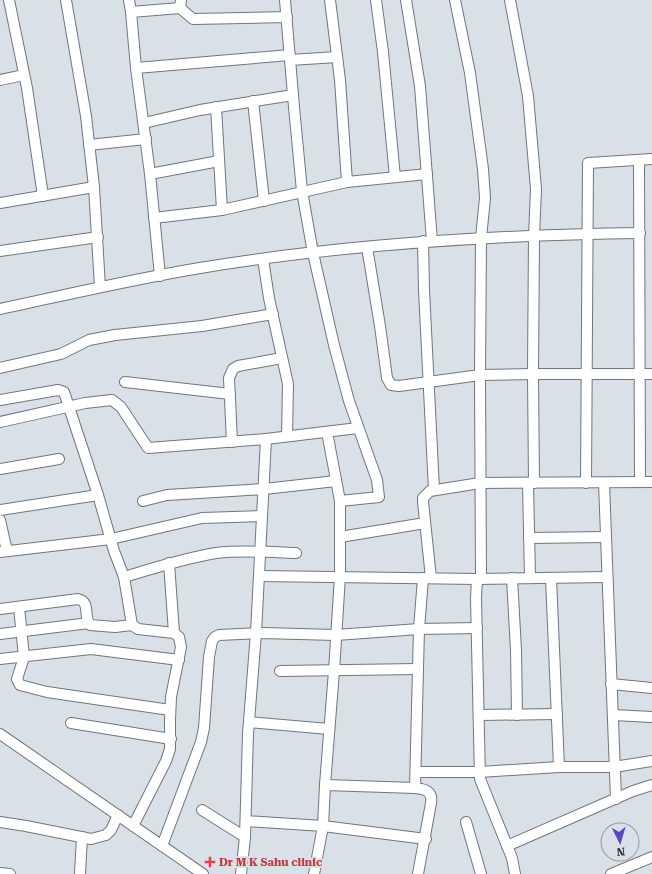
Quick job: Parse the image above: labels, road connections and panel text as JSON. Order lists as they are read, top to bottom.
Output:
{
  "places": {
    "health": ["Dr M K Sahu clinic"]
  },
  "north": "bottom"
}
